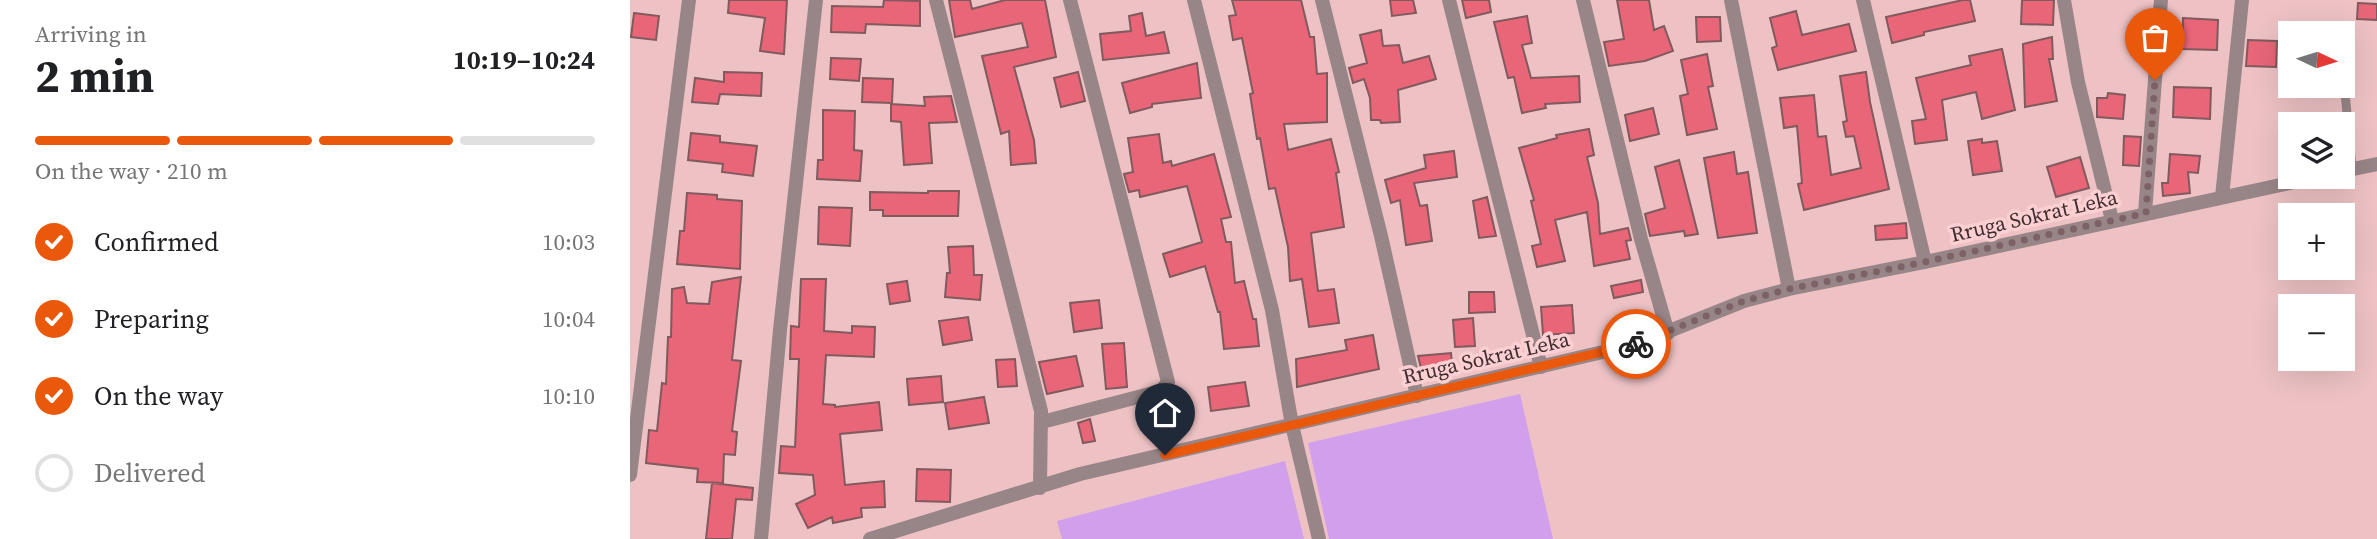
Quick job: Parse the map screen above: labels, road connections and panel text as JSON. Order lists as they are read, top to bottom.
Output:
{
  "streets": {
    "street": ["Rruga Sokrat Leka"]
  },
  "north": "right",
  "page": {
    "heading": ["2 min", "Arriving in", "10:19–10:24"],
    "map_buttons": ["+", "−"],
    "bar": "On the way · 210 m",
    "list": [
      ["Confirmed", "10:03"],
      ["Preparing", "10:04"],
      ["On the way", "10:10"],
      "Delivered"
    ]
  }
}
